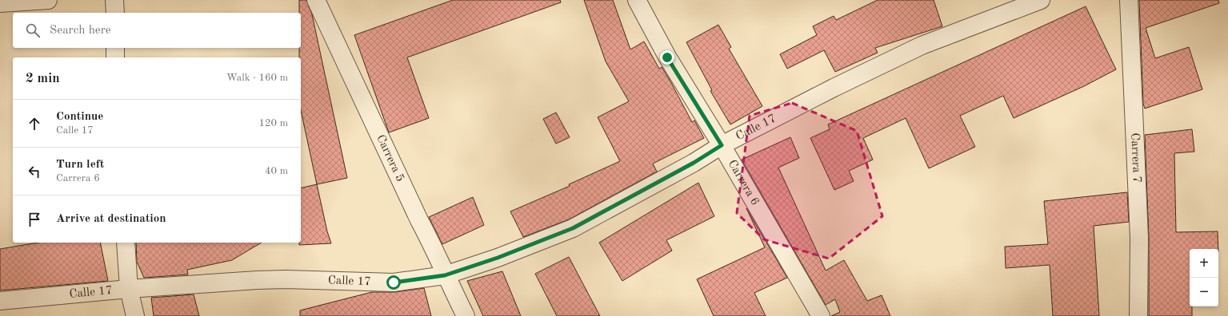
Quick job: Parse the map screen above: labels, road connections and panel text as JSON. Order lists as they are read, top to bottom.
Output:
{
  "streets": {
    "street": [
      "Calle 17",
      "Carrera 5",
      "Carrera 7",
      "Carrera 6"
    ]
  },
  "crossings": [
    ["Calle 17", "Carrera 5"],
    ["Calle 17", "Carrera 6"]
  ],
  "page": {
    "search": "Search here",
    "heading": ["2 min", "Walk · 160 m"],
    "list": [
      ["Continue", "Calle 17", "120 m"],
      ["Turn left", "Carrera 6", "40 m"],
      "Arrive at destination"
    ],
    "map_buttons": ["+", "−"]
  }
}
